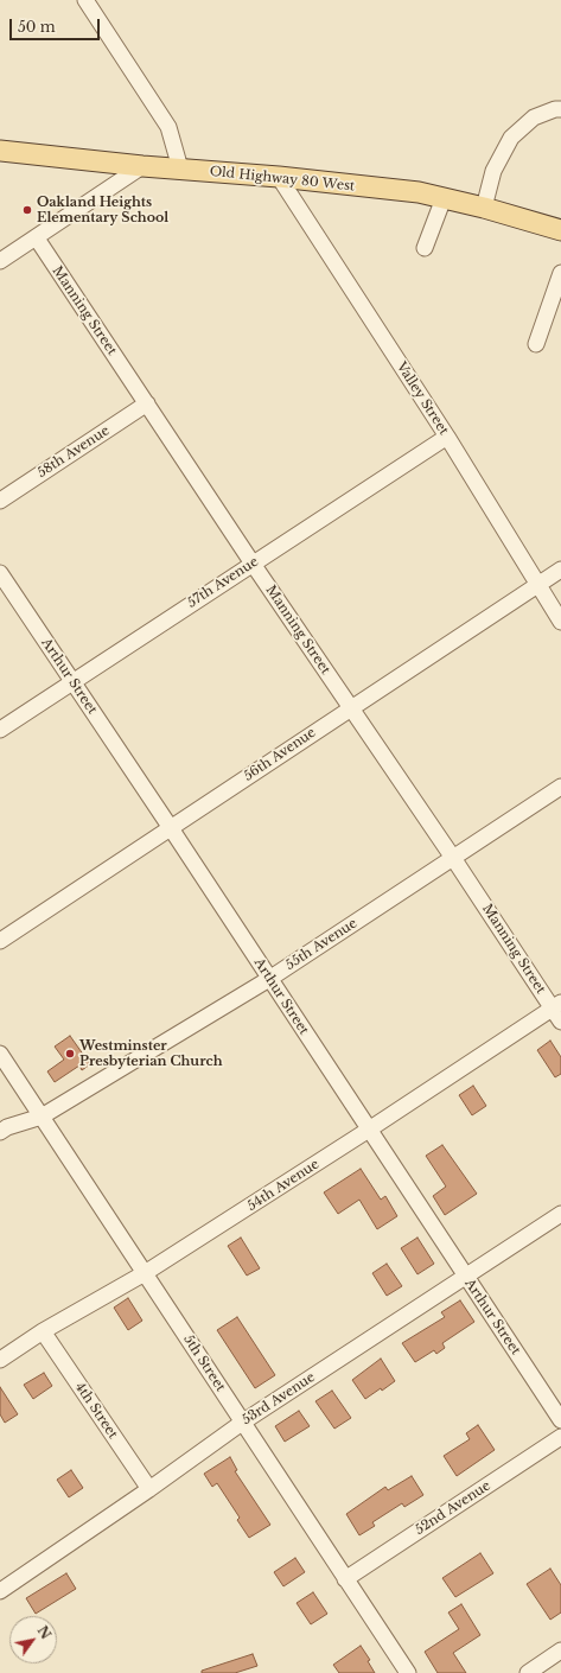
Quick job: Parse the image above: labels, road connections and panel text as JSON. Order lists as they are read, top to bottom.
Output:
{
  "streets": {
    "main road": ["Old Highway 80 West"],
    "street": [
      "Manning Street",
      "Valley Street",
      "58th Avenue",
      "57th Avenue",
      "Arthur Street",
      "56th Avenue",
      "55th Avenue",
      "54th Avenue",
      "5th Street",
      "53rd Avenue",
      "4th Street",
      "52nd Avenue"
    ]
  },
  "crossings": [
    ["Old Highway 80 West", "Valley Street"],
    ["Manning Street", "58th Avenue"],
    ["Manning Street", "57th Avenue"],
    ["Manning Street", "56th Avenue"],
    ["Manning Street", "55th Avenue"],
    ["Manning Street", "54th Avenue"],
    ["Valley Street", "57th Avenue"],
    ["Valley Street", "56th Avenue"],
    ["57th Avenue", "Arthur Street"],
    ["Arthur Street", "56th Avenue"],
    ["Arthur Street", "55th Avenue"],
    ["Arthur Street", "54th Avenue"],
    ["Arthur Street", "53rd Avenue"],
    ["55th Avenue", "5th Street"],
    ["54th Avenue", "5th Street"],
    ["54th Avenue", "4th Street"],
    ["5th Street", "53rd Avenue"],
    ["5th Street", "52nd Avenue"],
    ["53rd Avenue", "4th Street"]
  ],
  "places": ["Oakland Heights Elementary School", "Westminster Presbyterian Church"],
  "scale_bar": "50 m",
  "north": "top right"
}
